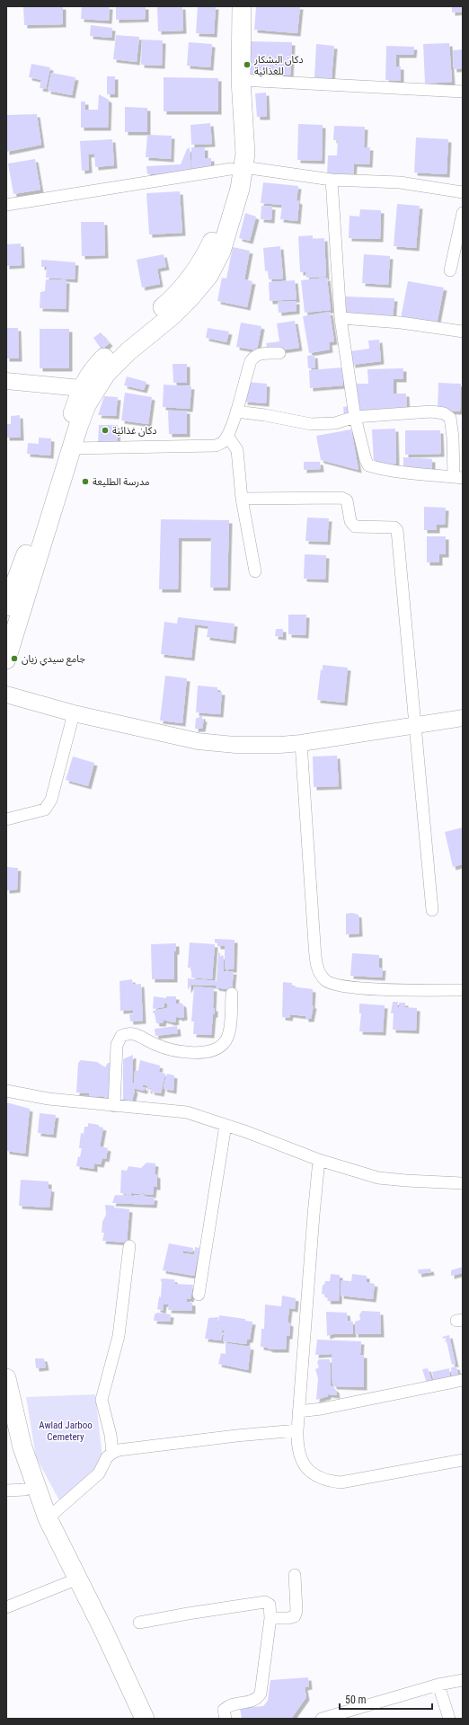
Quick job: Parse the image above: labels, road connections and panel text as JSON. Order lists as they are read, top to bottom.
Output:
{
  "parks": ["Awlad Jarboo Cemetery"],
  "places": [
    "دكان البشكار للغذائية",
    "دكان غذائية",
    "مدرسة الطليعة",
    "جامع سيدي زيان"
  ],
  "scale_bar": "50 m"
}
